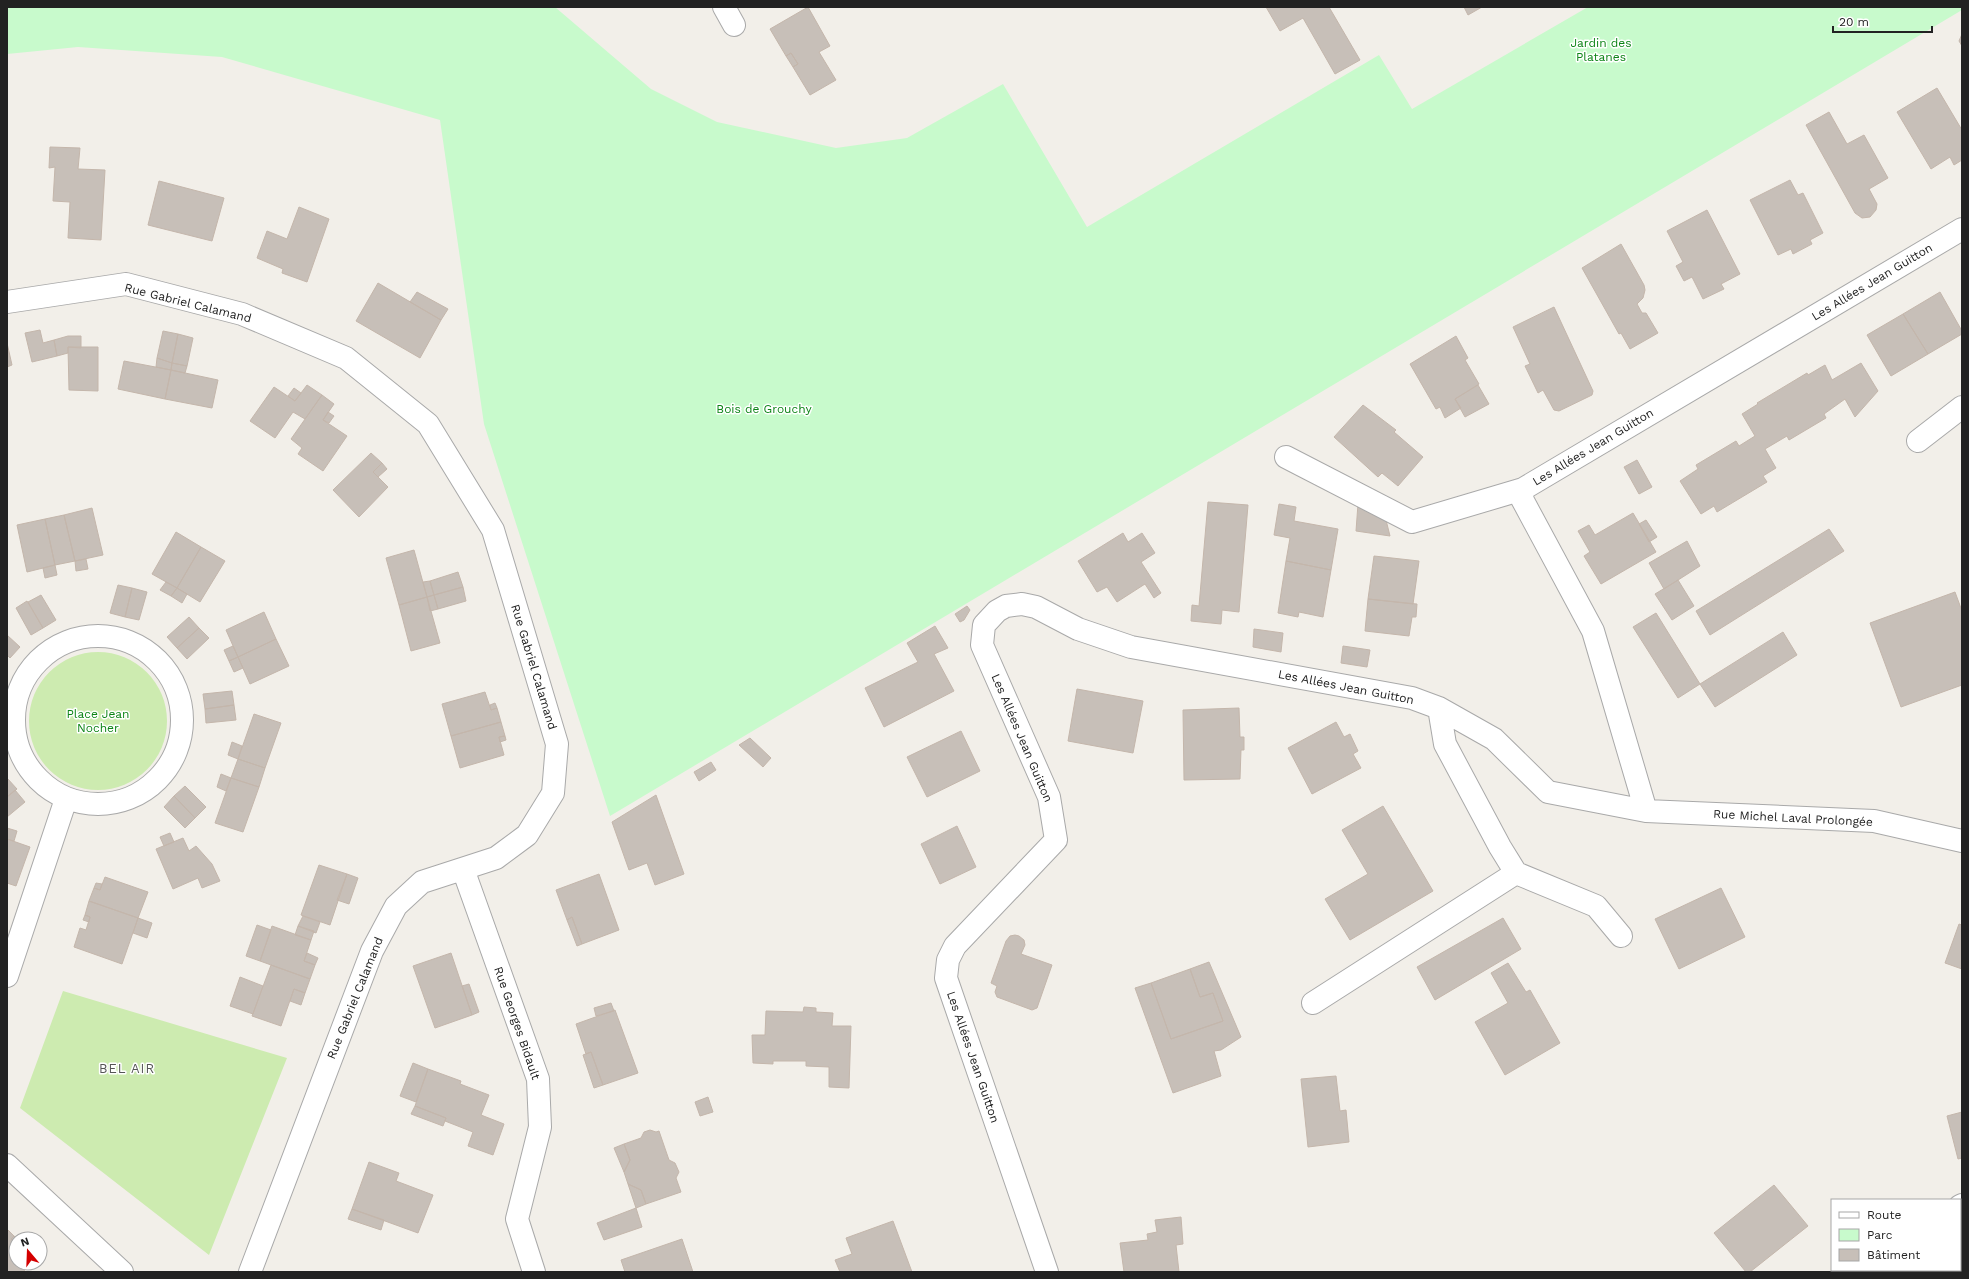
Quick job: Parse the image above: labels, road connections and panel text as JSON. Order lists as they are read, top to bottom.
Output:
{
  "streets": {
    "street": [
      "Les Allées Jean Guitton",
      "Rue Gabriel Calamand",
      "Rue Michel Laval Prolongée",
      "Rue Georges Bidault"
    ]
  },
  "crossings": [
    ["Les Allées Jean Guitton", "Rue Michel Laval Prolongée"],
    ["Rue Gabriel Calamand", "Rue Georges Bidault"]
  ],
  "districts": ["BEL AIR"],
  "parks": ["Jardin des Platanes", "Bois de Grouchy", "Place Jean Nocher"],
  "legend": ["Route", "Parc", "Bâtiment"],
  "scale_bar": "20 m",
  "north": "top"
}
